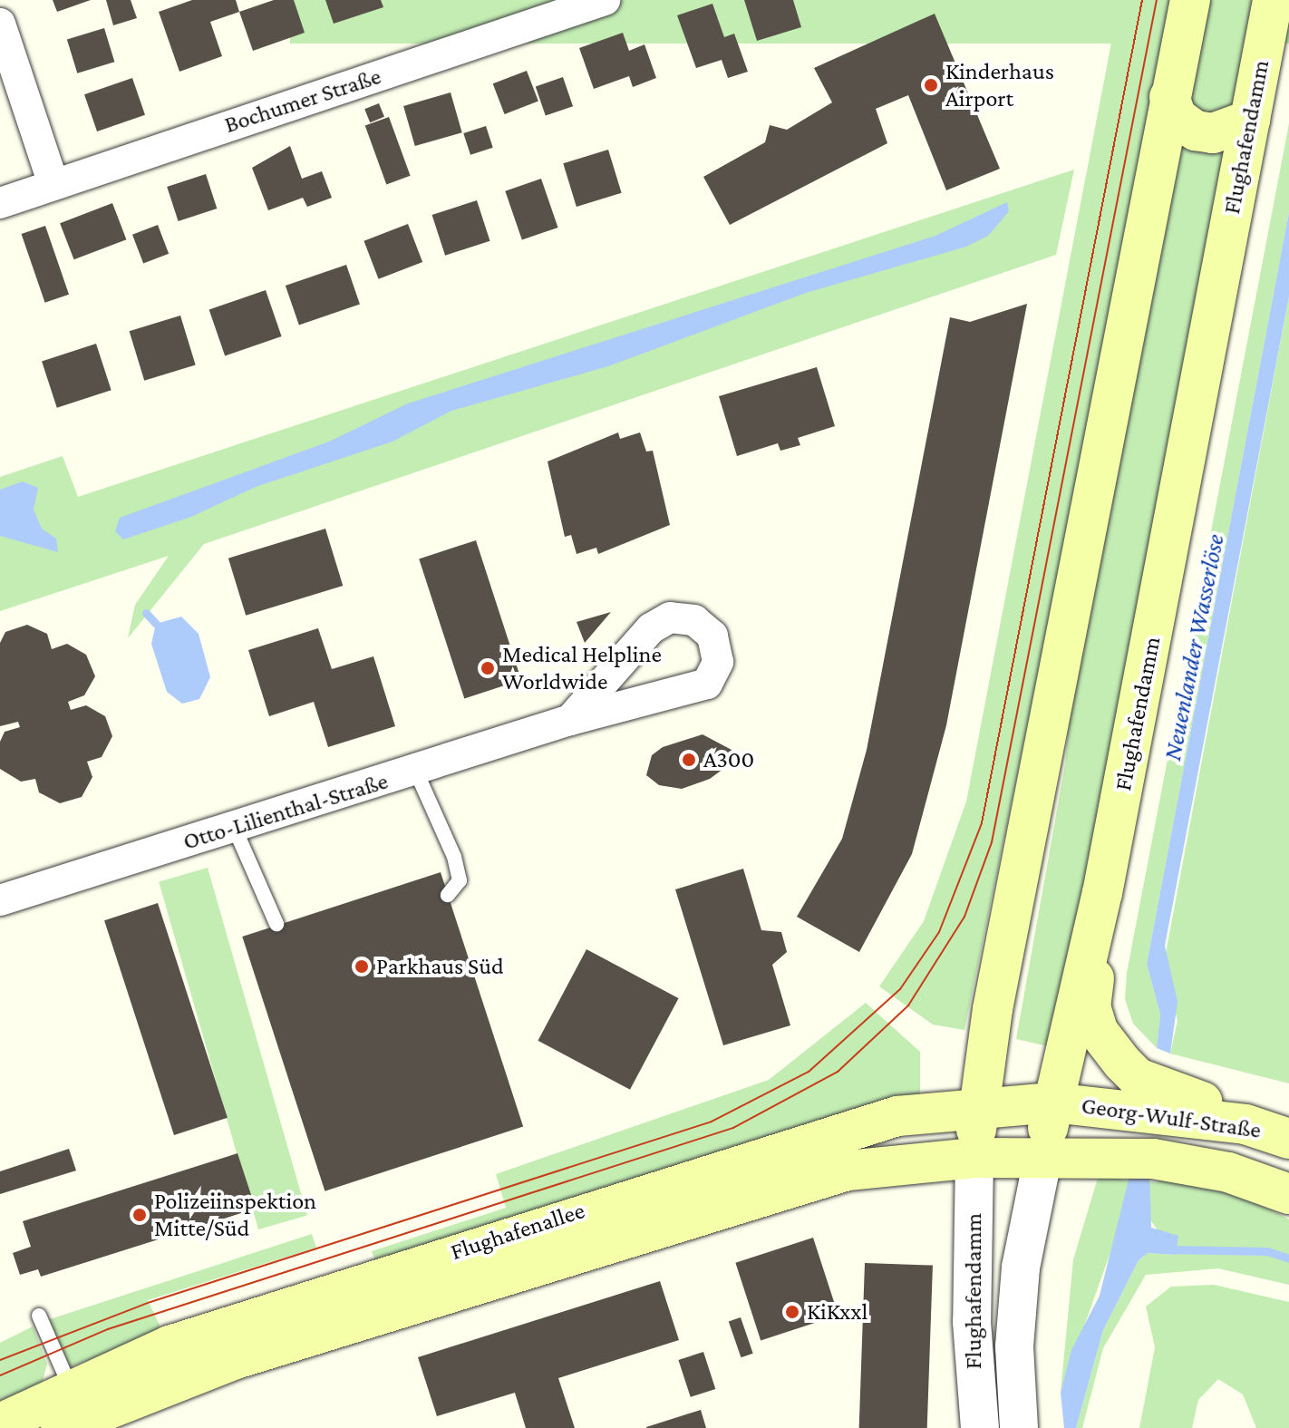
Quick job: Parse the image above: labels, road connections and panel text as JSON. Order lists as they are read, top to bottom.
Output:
{
  "streets": {
    "main road": ["Flughafendamm", "Georg-Wulf-Straße", "Flughafenallee"],
    "street": ["Bochumer Straße", "Otto-Lilienthal-Straße"]
  },
  "crossings": [
    ["Flughafendamm", "Georg-Wulf-Straße"],
    ["Flughafendamm", "Flughafenallee"],
    ["Georg-Wulf-Straße", "Flughafenallee"]
  ],
  "water": ["Neuenlander Wasserlöse"],
  "places": [
    "Kinderhaus Airport",
    "Medical Helpline Worldwide",
    "A300",
    "Parkhaus Süd",
    "Polizeiinspektion Mitte/Süd",
    "KiKxxl"
  ]
}
